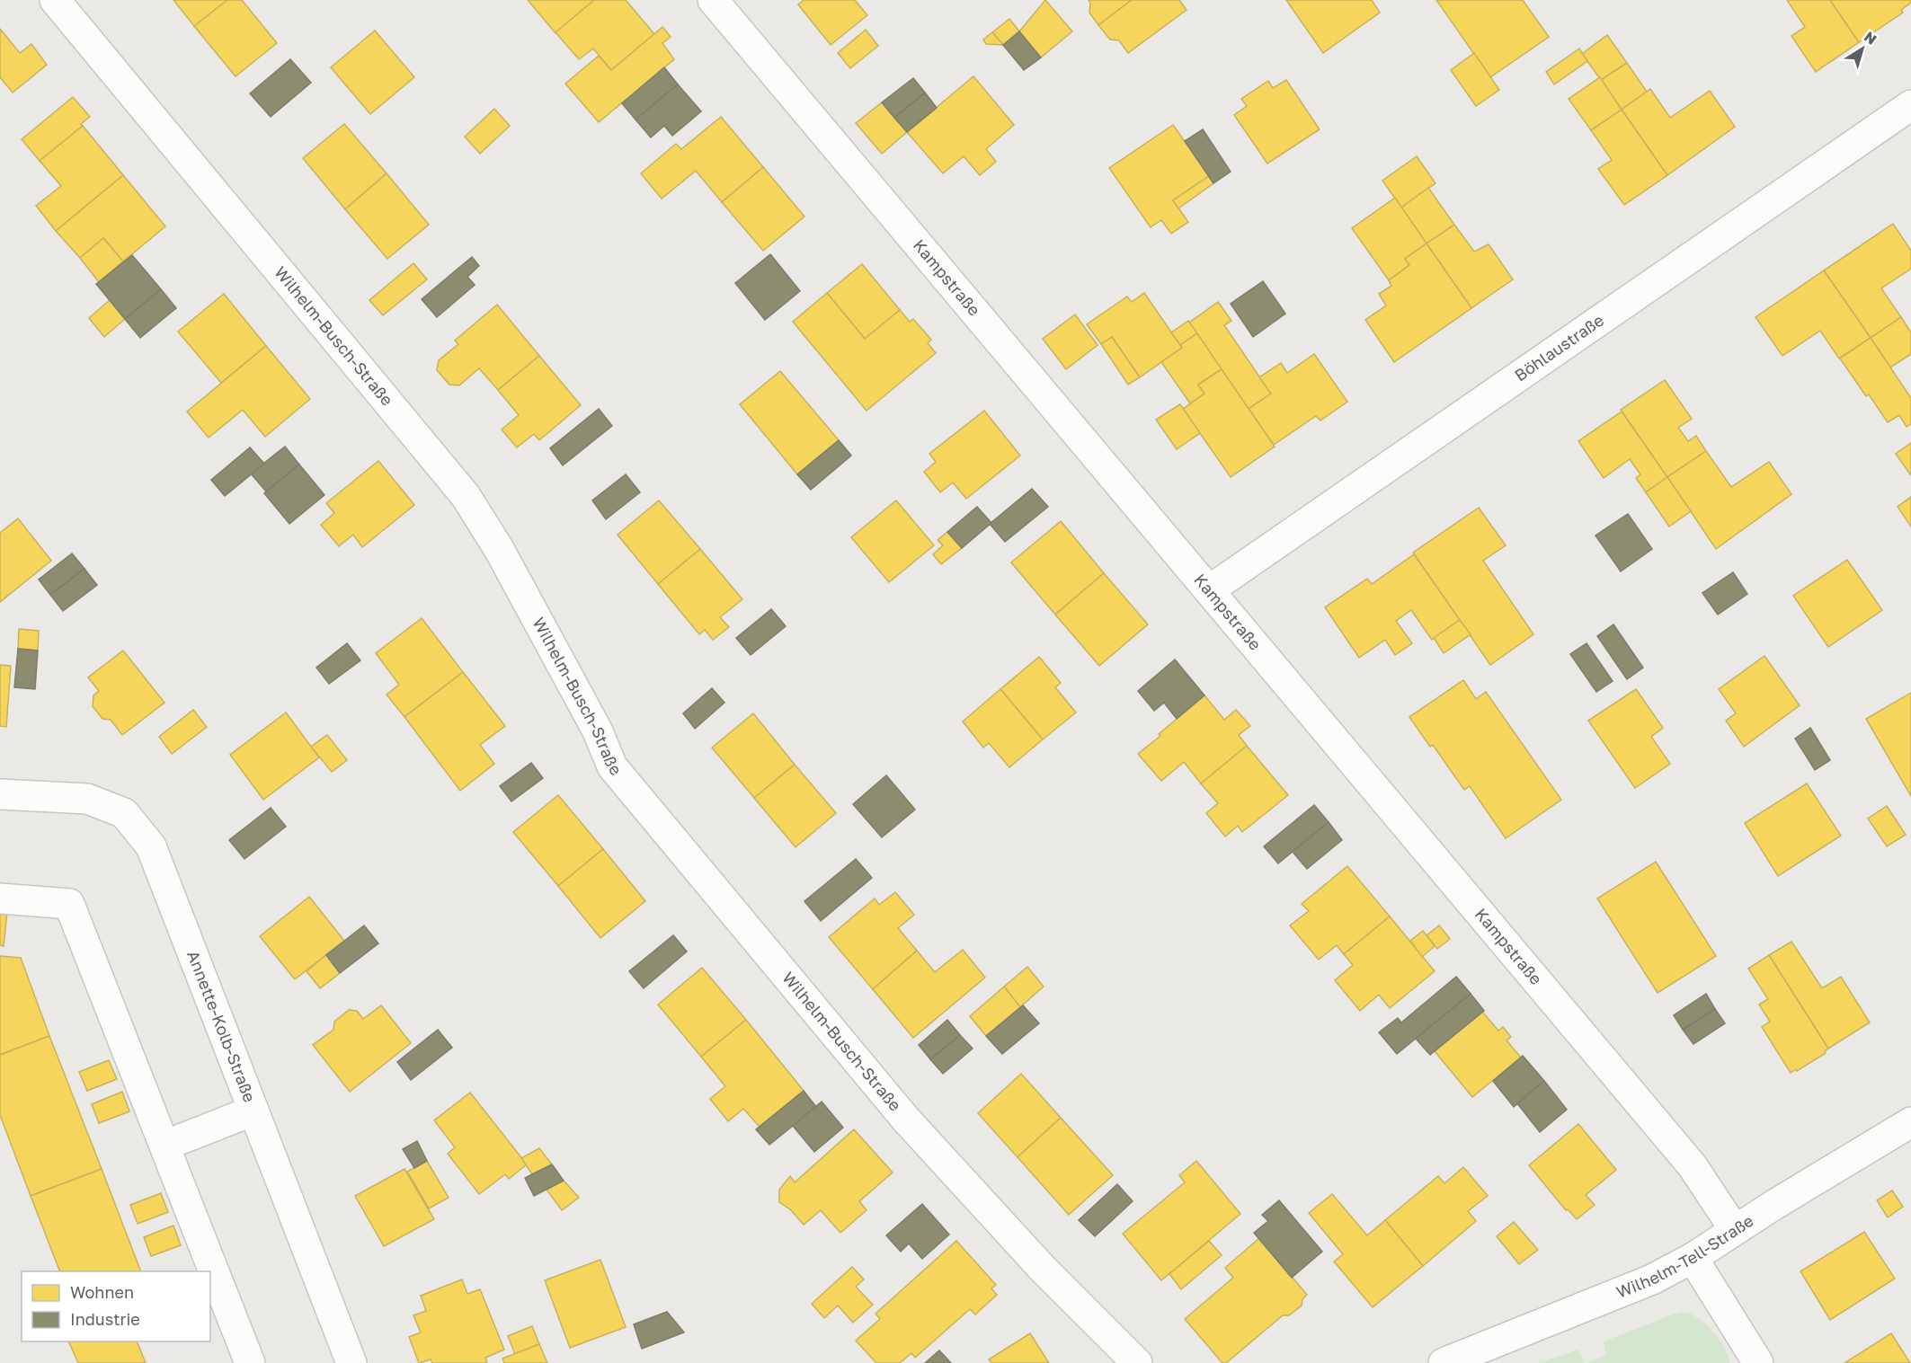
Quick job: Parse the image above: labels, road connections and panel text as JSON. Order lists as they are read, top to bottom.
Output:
{
  "streets": {
    "street": [
      "Kampstraße",
      "Wilhelm-Busch-Straße",
      "Böhlaustraße",
      "Annette-Kolb-Straße",
      "Wilhelm-Tell-Straße"
    ]
  },
  "crossings": [
    ["Kampstraße", "Böhlaustraße"],
    ["Kampstraße", "Wilhelm-Tell-Straße"]
  ],
  "legend": ["Wohnen", "Industrie"],
  "north": "top right"
}
